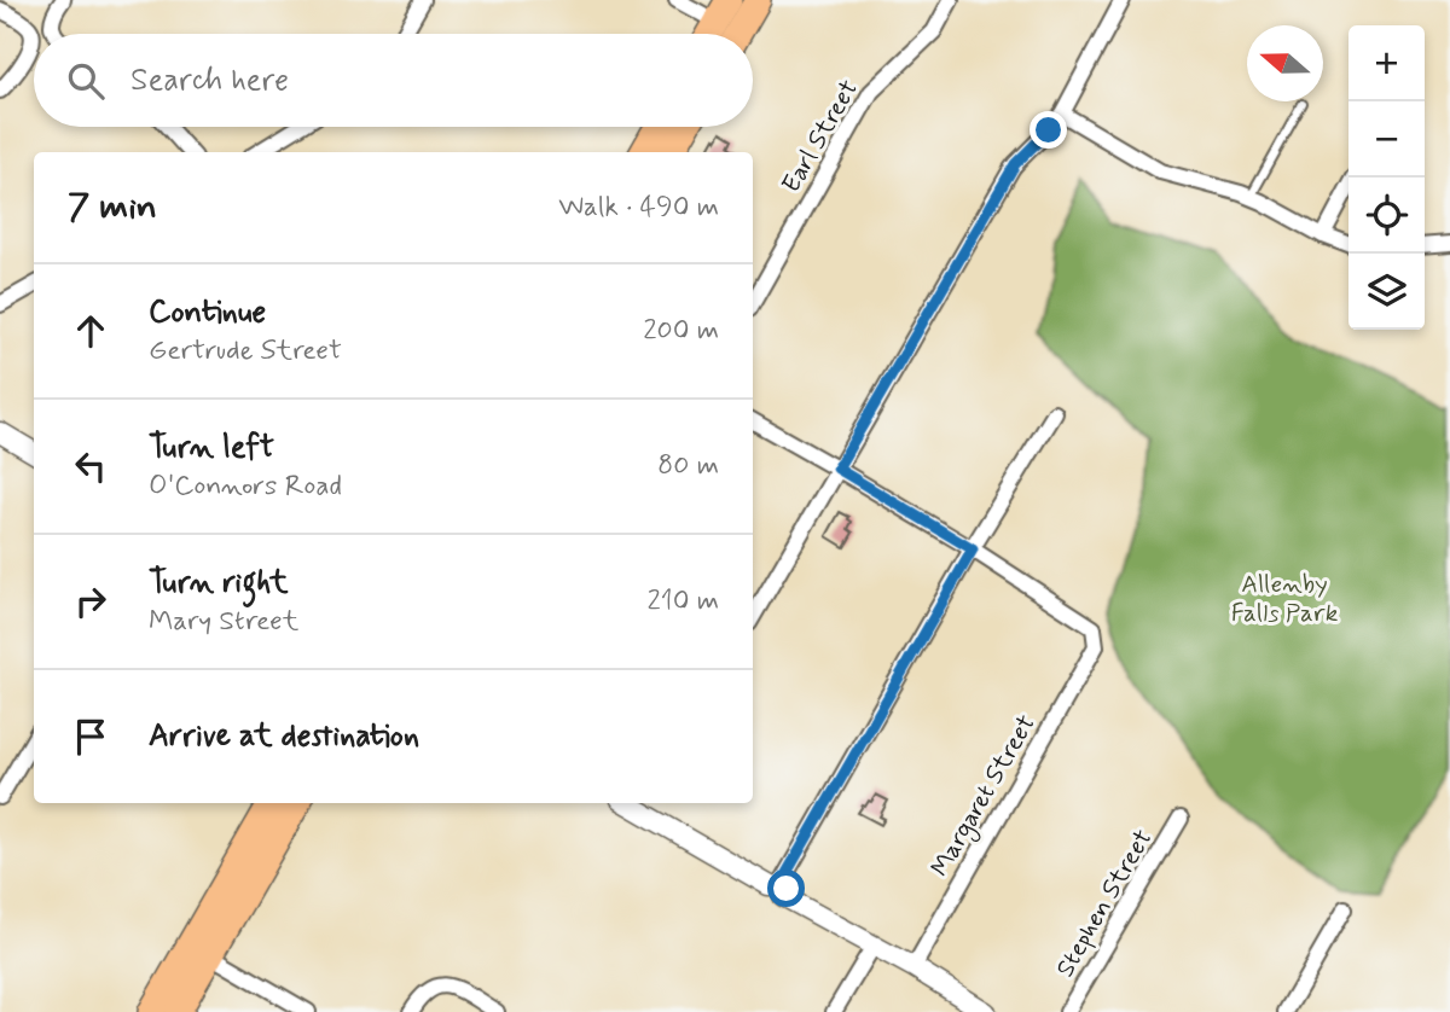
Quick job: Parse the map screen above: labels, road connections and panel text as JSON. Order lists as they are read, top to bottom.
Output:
{
  "streets": {
    "street": ["Earl Street", "Margaret Street", "Stephen Street"]
  },
  "parks": ["Allenby Falls Park"],
  "north": "left",
  "page": {
    "map_buttons": ["+", "−"],
    "search": "Search here",
    "heading": ["7 min", "Walk · 490 m"],
    "list": [
      ["Continue", "Gertrude Street", "200 m"],
      ["Turn left", "O'Connors Road", "80 m"],
      ["Turn right", "Mary Street", "210 m"],
      "Arrive at destination"
    ]
  }
}
